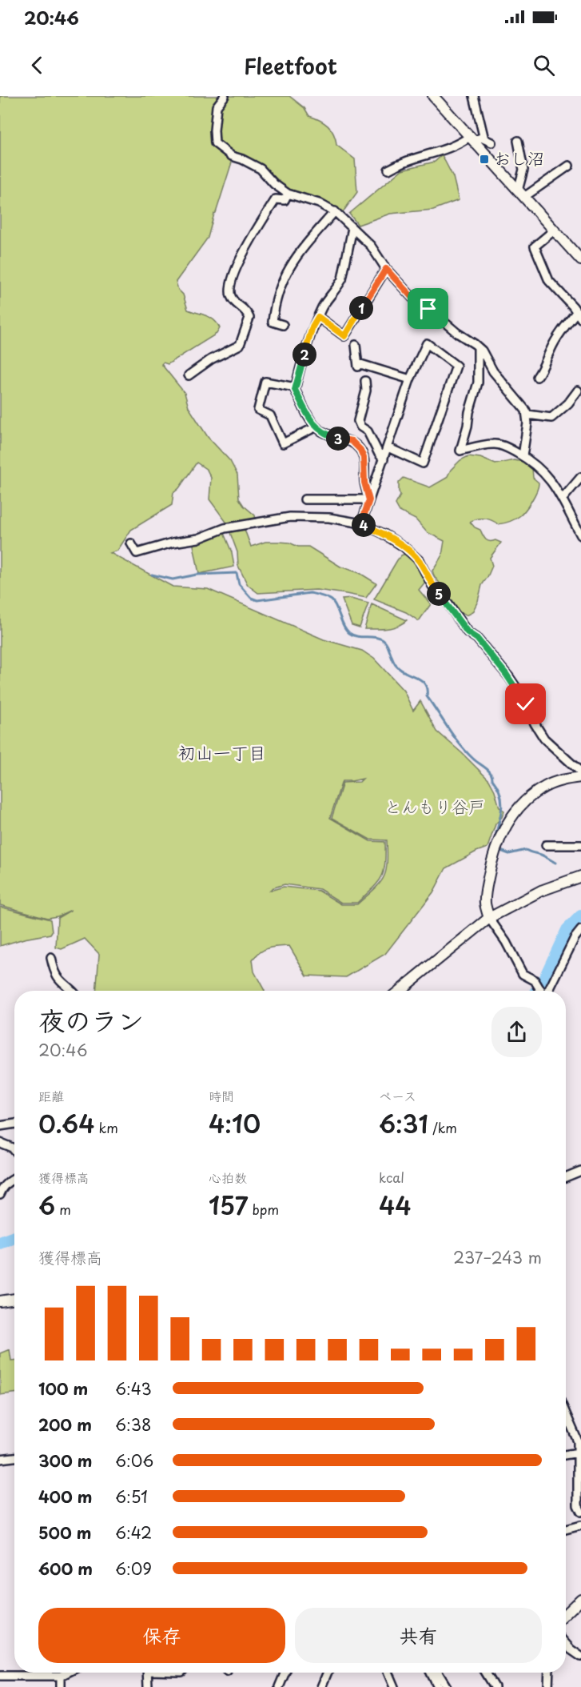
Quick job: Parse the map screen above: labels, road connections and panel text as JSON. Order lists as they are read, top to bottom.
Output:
{
  "districts": ["初山一丁目"],
  "parks": ["とんもり谷戸"],
  "places": {
    "transit": ["おし沼"]
  },
  "page": {
    "status": "20:46",
    "header": "Fleetfoot",
    "pins": [
      "1",
      "2",
      "3",
      "4",
      "5"
    ],
    "heading": ["夜のラン", "20:46"],
    "stats": [
      ["距離", "0.64 km"],
      ["時間", "4:10"],
      ["ペース", "6:31 /km"],
      ["獲得標高", "6 m"],
      ["心拍数", "157 bpm"],
      ["kcal", "44"]
    ],
    "chart": ["獲得標高", "237–243 m"],
    "list": [
      {
        "name": "100 m",
        "note": "6:43"
      },
      {
        "name": "200 m",
        "note": "6:38"
      },
      {
        "name": "300 m",
        "note": "6:06"
      },
      {
        "name": "400 m",
        "note": "6:51"
      },
      {
        "name": "500 m",
        "note": "6:42"
      },
      {
        "name": "600 m",
        "note": "6:09"
      }
    ],
    "buttons": ["保存", "共有"]
  }
}
